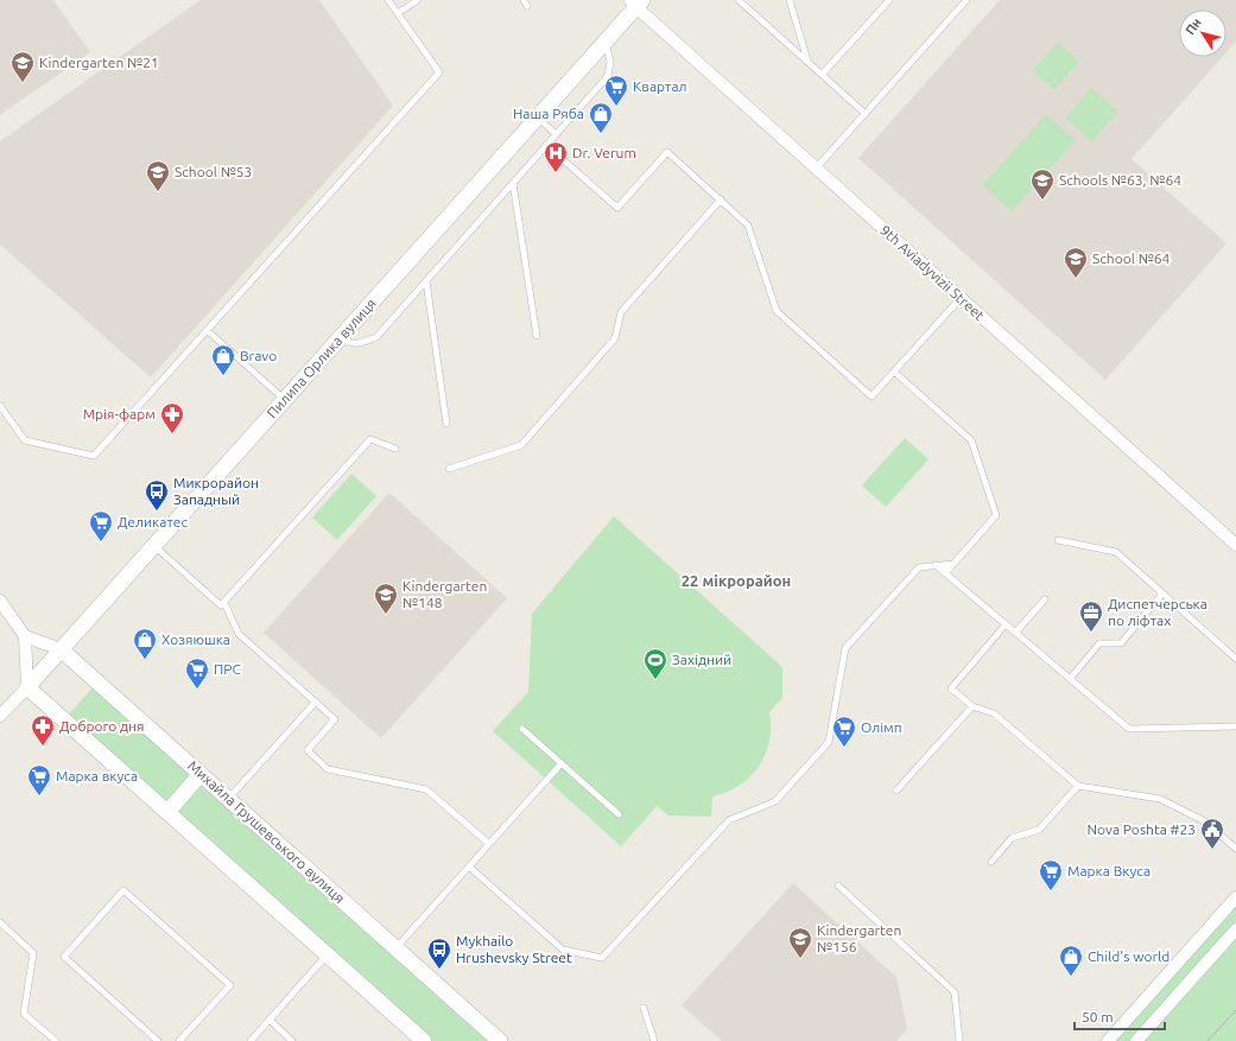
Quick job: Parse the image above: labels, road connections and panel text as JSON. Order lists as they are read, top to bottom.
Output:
{
  "streets": {
    "street": ["9th Aviadyvizii Street", "Пилипа Орлика вулиця", "Михайла Грушевського вулиця"]
  },
  "crossings": [
    ["9th Aviadyvizii Street", "Пилипа Орлика вулиця"],
    ["Пилипа Орлика вулиця", "Михайла Грушевського вулиця"]
  ],
  "districts": ["22 мікрорайон"],
  "places": {
    "school or university": [
      "Kindergarten №21",
      "School №53",
      "Schools №63, №64",
      "School №64",
      "Kindergarten №148",
      "Kindergarten №156"
    ],
    "supermarket": [
      "Квартал",
      "Деликатес",
      "ПРС",
      "Олімп",
      "Марка вкуса",
      "Марка Вкуса"
    ],
    "shop": [
      "Наша Ряба",
      "Bravo",
      "Хозяюшка",
      "Child's world"
    ],
    "hospital": ["Dr. Verum"],
    "pharmacy": ["Мрія-фарм", "Доброго дня"],
    "bus stop": ["Микрорайон Западный", "Mykhailo Hrushevsky Street"],
    "office": ["Диспетчерська по ліфтах"],
    "sports": ["Західний"],
    "public building": ["Nova Poshta #23"]
  },
  "scale_bar": "50 m",
  "north": "top left"
}
